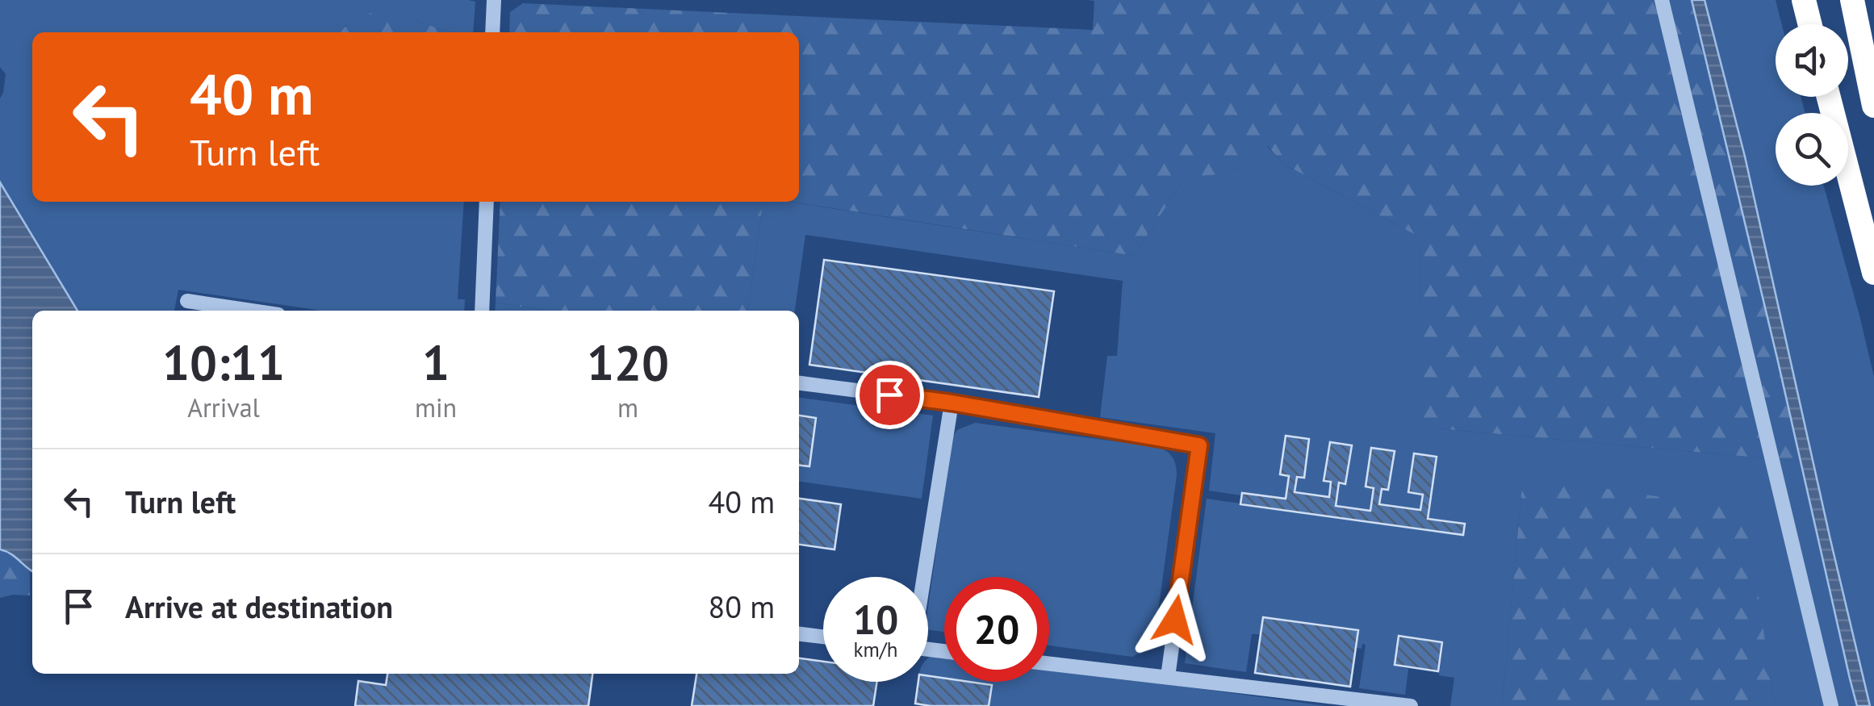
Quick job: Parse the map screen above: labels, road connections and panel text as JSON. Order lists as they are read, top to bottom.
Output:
{
  "page": {
    "turn": ["40 m", "Turn left"],
    "eta": [
      "10:11",
      "Arrival",
      "1",
      "min",
      "120",
      "m"
    ],
    "list": [
      {
        "name": "Turn left",
        "value": "40 m"
      },
      {
        "name": "Arrive at destination",
        "value": "80 m"
      }
    ],
    "speed": "10 km/h",
    "limit": "20"
  }
}
